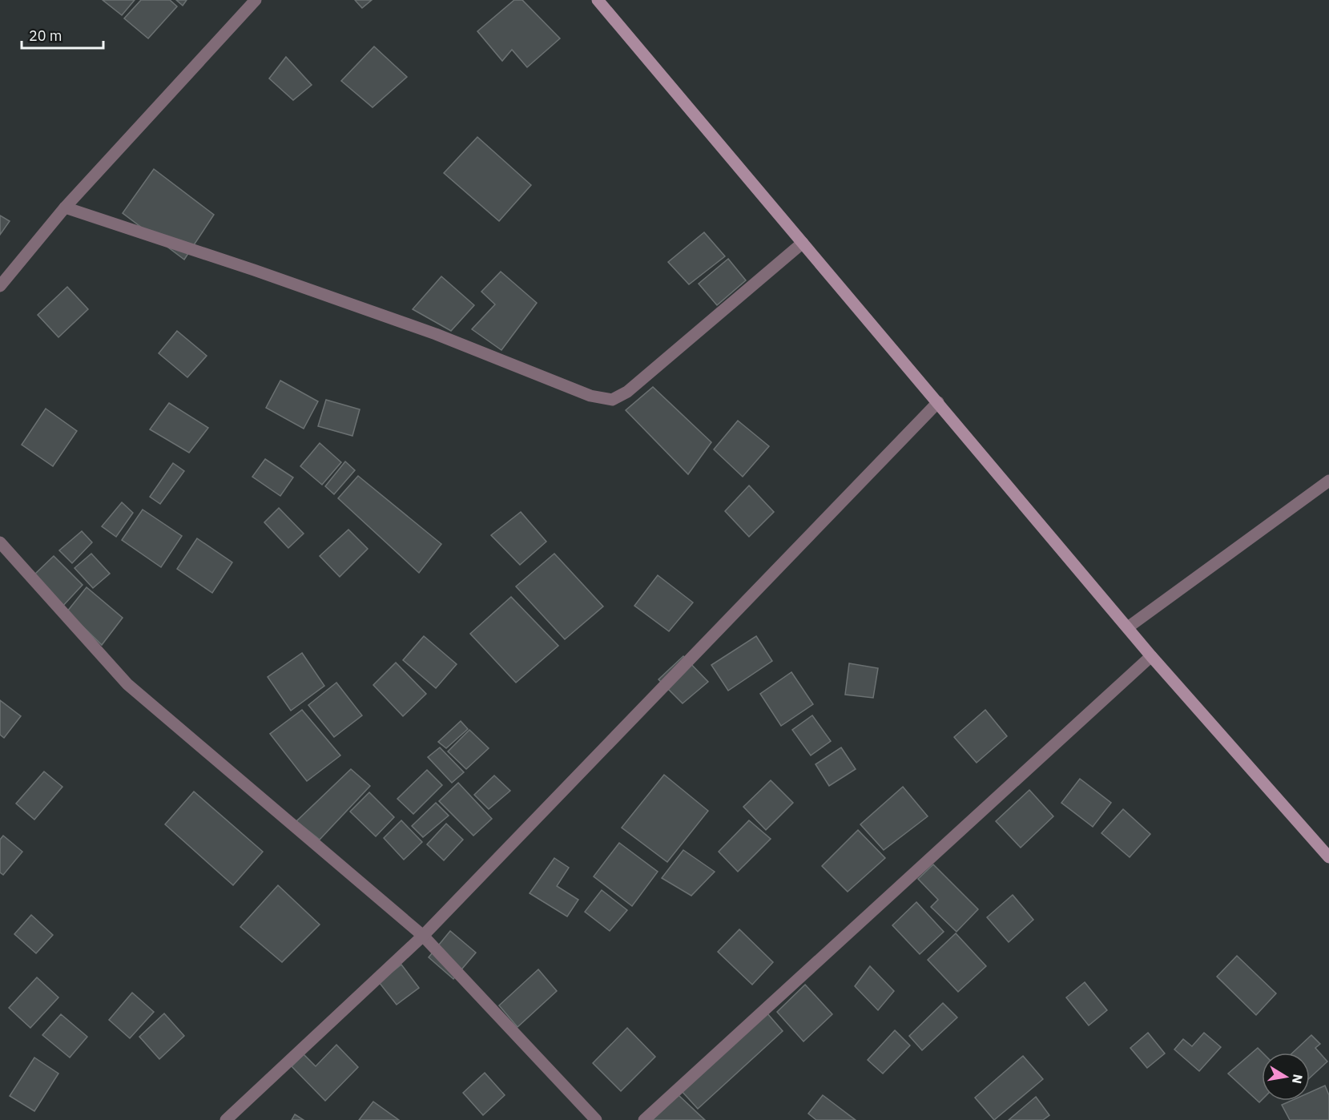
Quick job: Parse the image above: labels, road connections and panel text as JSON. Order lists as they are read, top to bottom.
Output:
{
  "scale_bar": "20 m",
  "north": "right"
}
